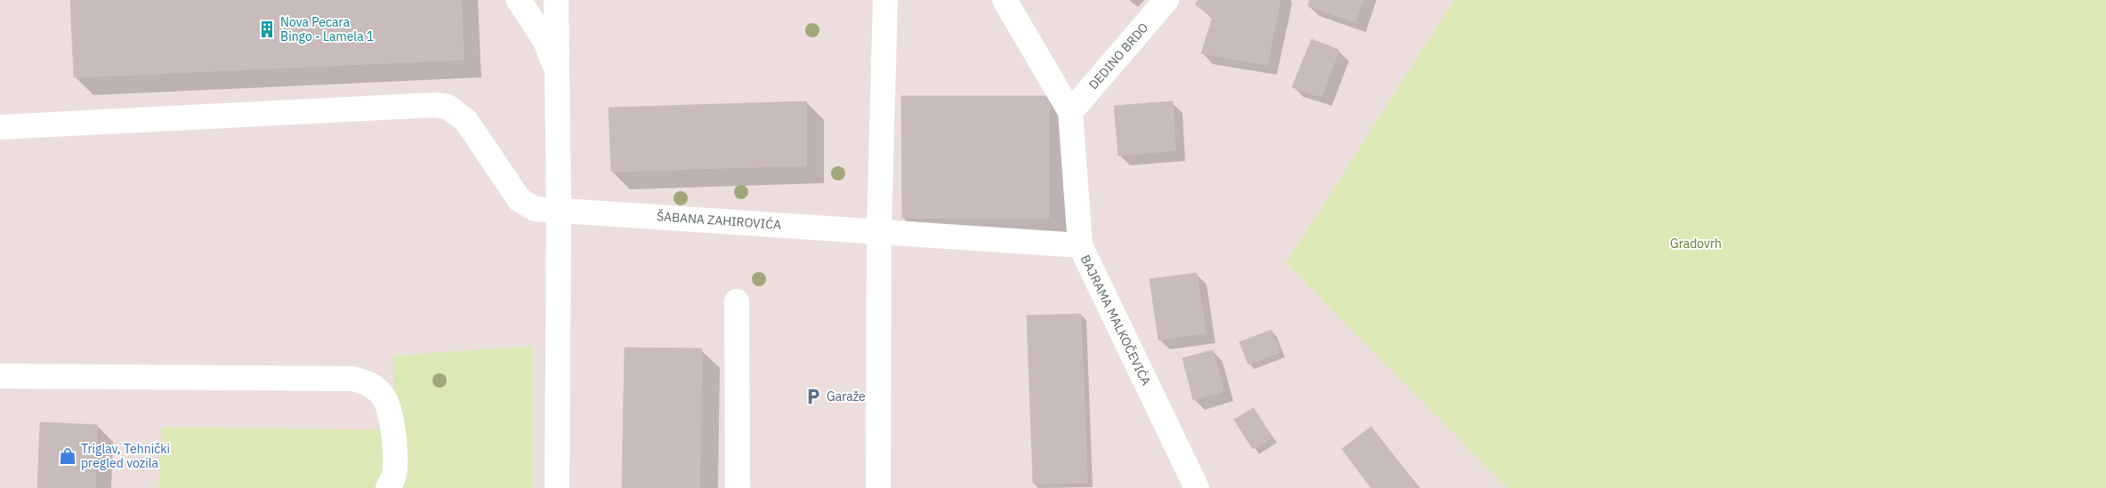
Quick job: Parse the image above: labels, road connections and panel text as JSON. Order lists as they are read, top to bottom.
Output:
{
  "streets": {
    "street": ["DEDINO BRDO", "ŠABANA ZAHIROVIĆA", "BAJRAMA MALKOČEVIĆA"]
  },
  "crossings": [
    ["DEDINO BRDO", "BAJRAMA MALKOČEVIĆA"],
    ["ŠABANA ZAHIROVIĆA", "BAJRAMA MALKOČEVIĆA"]
  ],
  "parks": ["Gradovrh"],
  "places": {
    "building": ["Nova Pecara Bingo - Lamela 1"],
    "parking": ["Garaže"],
    "shop": ["Triglav, Tehnički pregled vozila"]
  }
}
